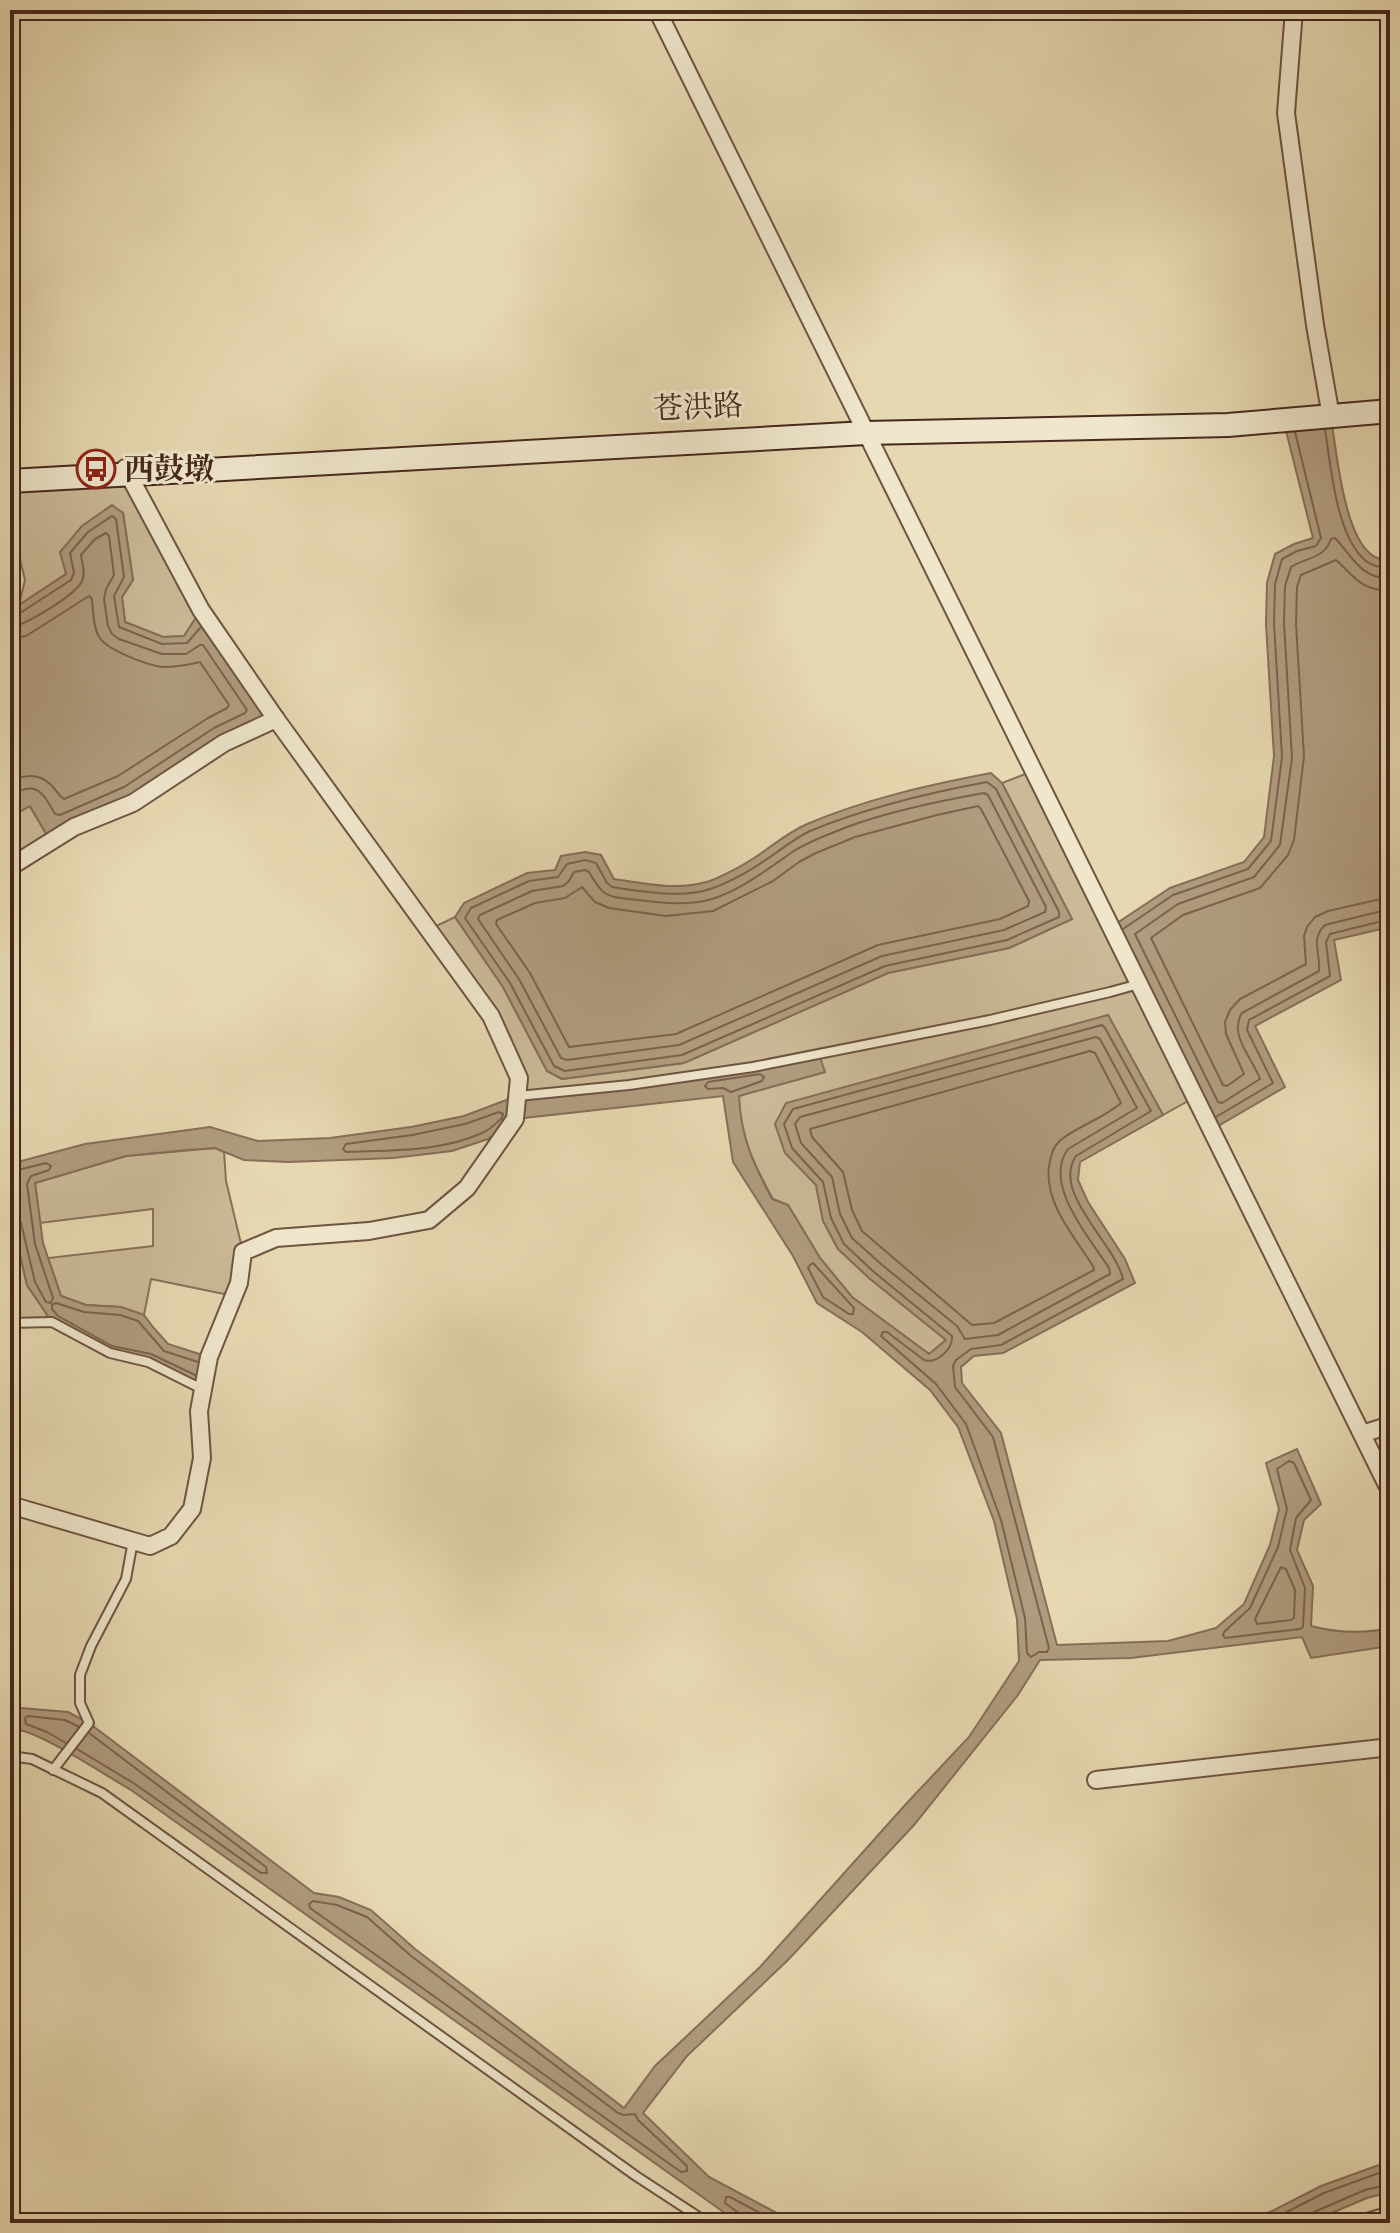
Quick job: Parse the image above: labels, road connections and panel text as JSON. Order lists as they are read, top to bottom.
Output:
{
  "streets": {
    "main road": ["苍洪路"]
  },
  "places": {
    "bus stop": ["西鼓墩"]
  }
}
